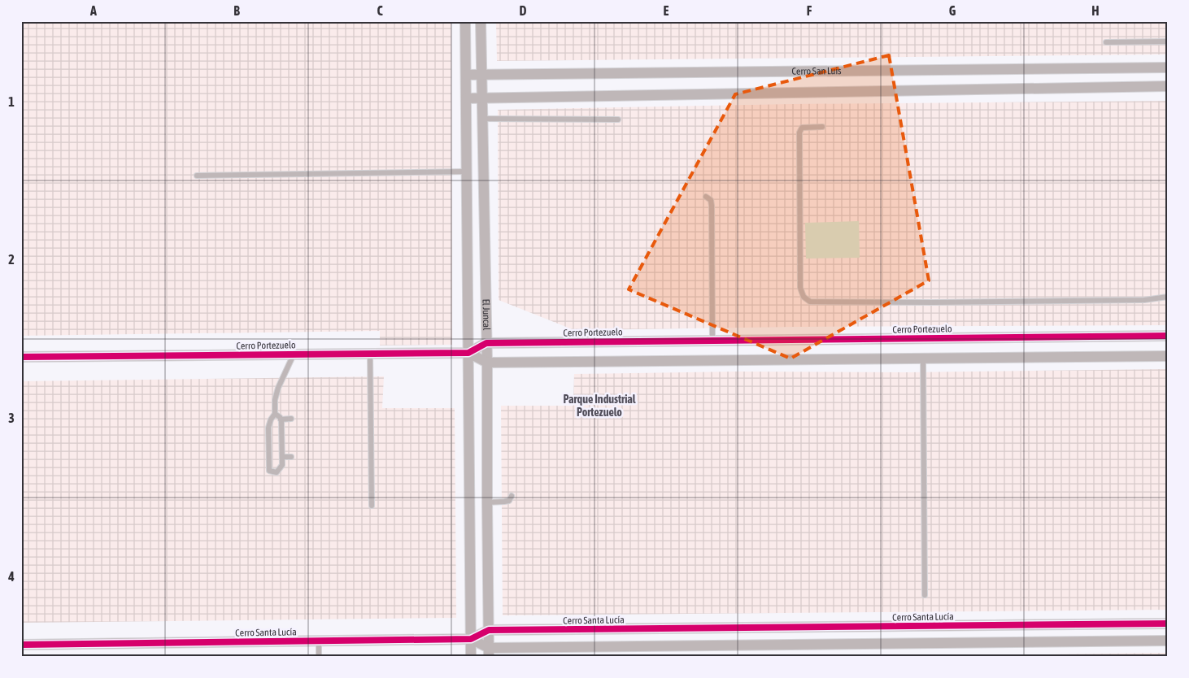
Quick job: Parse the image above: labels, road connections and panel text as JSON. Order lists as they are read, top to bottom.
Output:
{
  "streets": {
    "street": [
      "Cerro San Luis",
      "El Juncal",
      "Cerro Portezuelo",
      "Cerro Santa Lucía"
    ]
  },
  "crossings": [
    ["Cerro San Luis", "El Juncal"],
    ["El Juncal", "Cerro Portezuelo"],
    ["El Juncal", "Cerro Santa Lucía"]
  ],
  "districts": ["Parque Industrial Portezuelo"],
  "grid": {
    "columns": [
      "A",
      "B",
      "C",
      "D",
      "E",
      "F",
      "G",
      "H"
    ],
    "rows": [
      "1",
      "2",
      "3",
      "4"
    ]
  }
}
